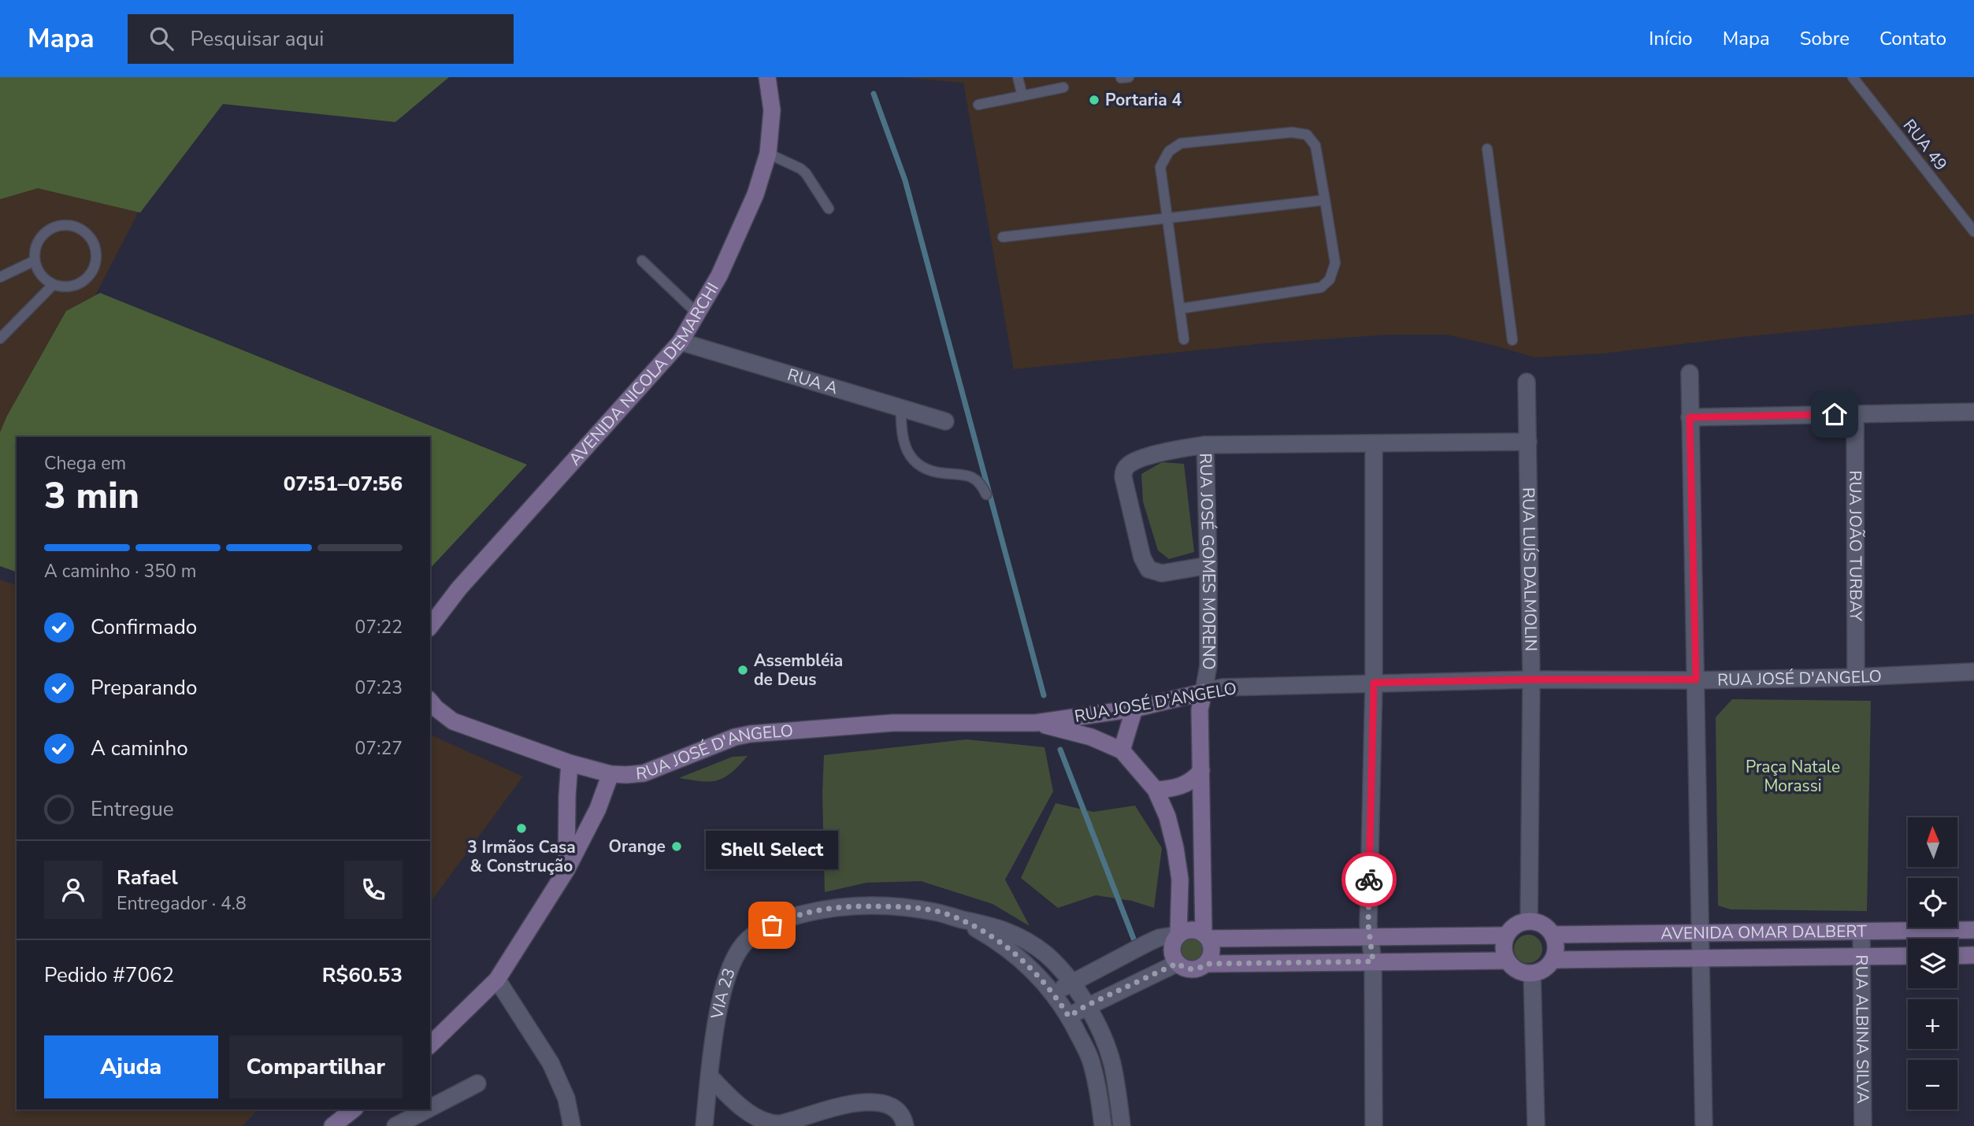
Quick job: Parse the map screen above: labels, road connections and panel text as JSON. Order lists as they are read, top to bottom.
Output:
{
  "streets": {
    "street": [
      "AVENIDA NICOLA DEMARCHI",
      "RUA A",
      "RUA JOÃO TURBAY",
      "RUA JOSÉ GOMES MORENO",
      "RUA LUÍS DALMOLIN",
      "RUA JOSÉ D'ANGELO",
      "AVENIDA OMAR DALBERT",
      "VIA 23",
      "RUA ALBINA SILVA"
    ],
    "lane": ["RUA 49"]
  },
  "crossings": [
    ["AVENIDA NICOLA DEMARCHI", "RUA A"],
    ["RUA JOÃO TURBAY", "RUA JOSÉ D'ANGELO"],
    ["RUA JOSÉ GOMES MORENO", "RUA LUÍS DALMOLIN"],
    ["RUA JOSÉ GOMES MORENO", "RUA JOSÉ D'ANGELO"],
    ["RUA LUÍS DALMOLIN", "RUA JOSÉ D'ANGELO"],
    ["RUA LUÍS DALMOLIN", "AVENIDA OMAR DALBERT"],
    ["AVENIDA OMAR DALBERT", "RUA ALBINA SILVA"]
  ],
  "parks": ["Praça Natale Morassi"],
  "places": [
    "Portaria 4",
    "Assembléia de Deus",
    "3 Irmãos Casa & Construção",
    "Orange",
    "Shell Select"
  ],
  "north": "top",
  "page": {
    "header": "Mapa",
    "search": "Pesquisar aqui",
    "nav": [
      "Início",
      "Mapa",
      "Sobre",
      "Contato"
    ],
    "heading": ["3 min", "Chega em", "07:51–07:56"],
    "panel": [
      "Rafael",
      "Entregador · 4.8",
      "Pedido #7062",
      "R$60.53"
    ],
    "bar": "A caminho · 350 m",
    "list": [
      ["Confirmado", "07:22"],
      ["Preparando", "07:23"],
      ["A caminho", "07:27"],
      "Entregue"
    ],
    "map_buttons": ["+", "−"],
    "bubble": "Shell Select",
    "buttons": ["Ajuda", "Compartilhar"]
  }
}
